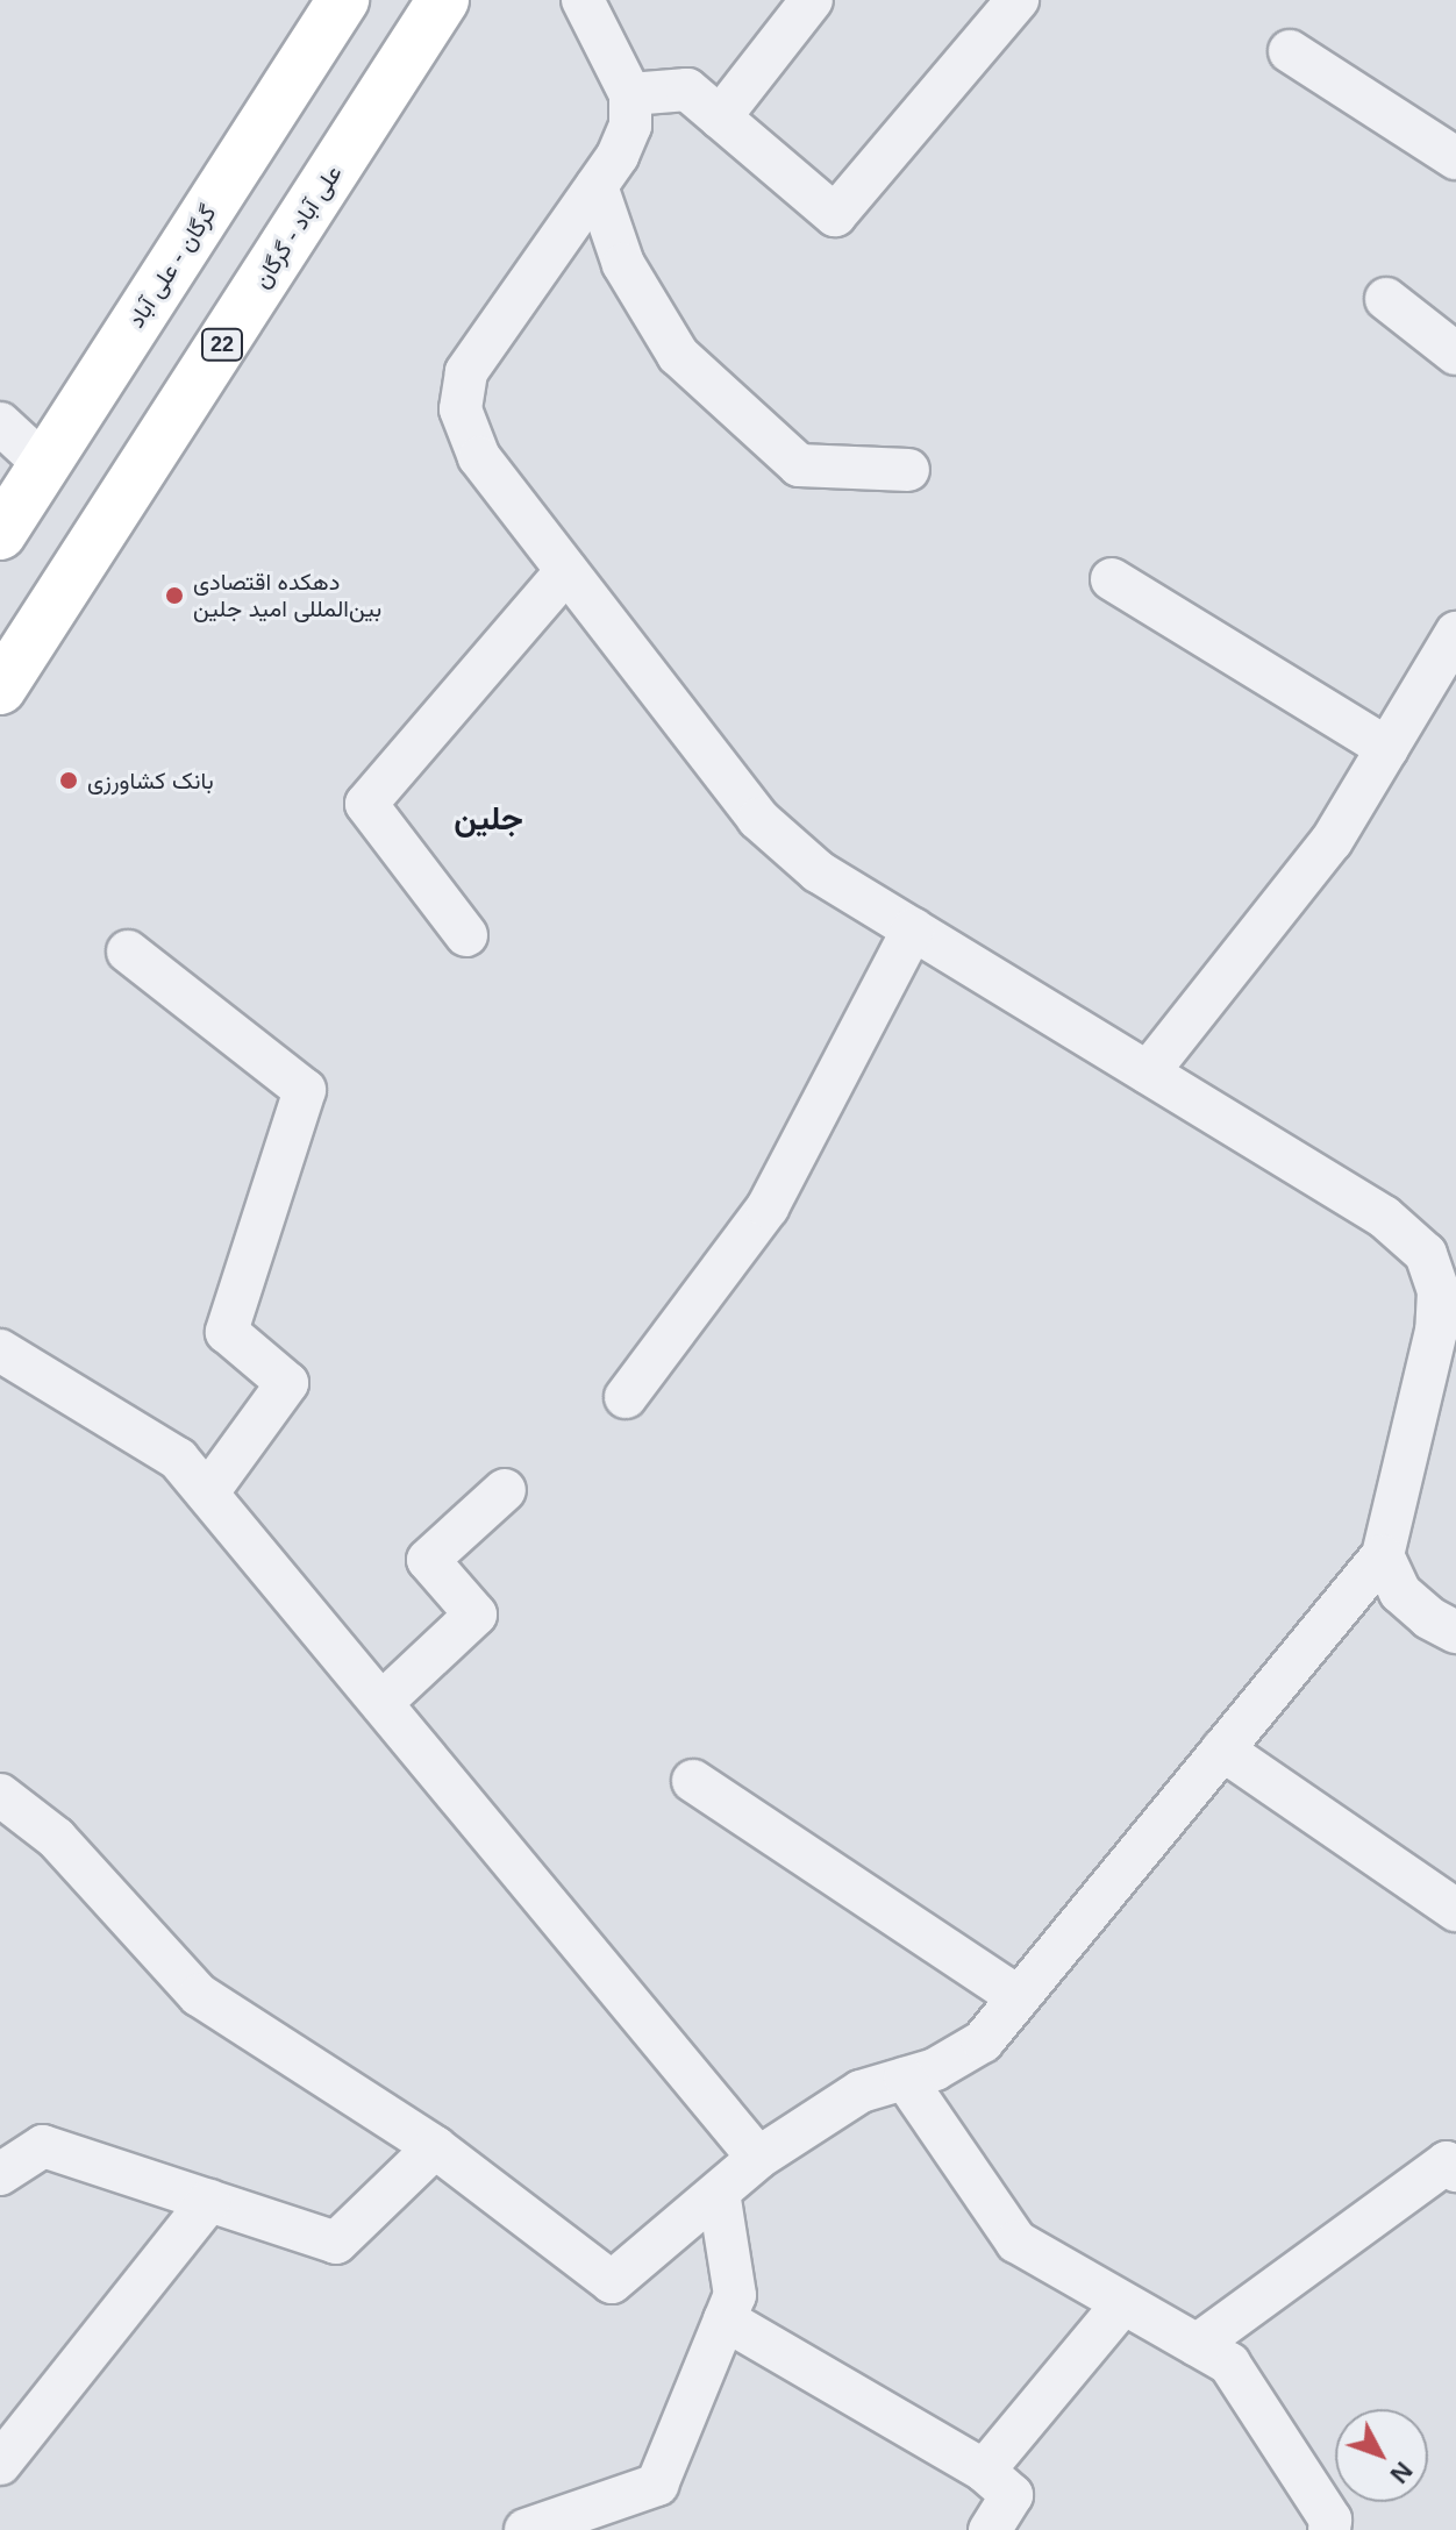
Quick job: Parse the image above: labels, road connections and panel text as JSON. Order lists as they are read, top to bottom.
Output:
{
  "streets": {
    "highway": ["علی آباد - گرگان", "گرگان - علی آباد", "22"]
  },
  "districts": ["جلین"],
  "places": ["دهکده اقتصادی بین‌المللی امید جلین", "بانک کشاورزی"],
  "north": "bottom right"
}
